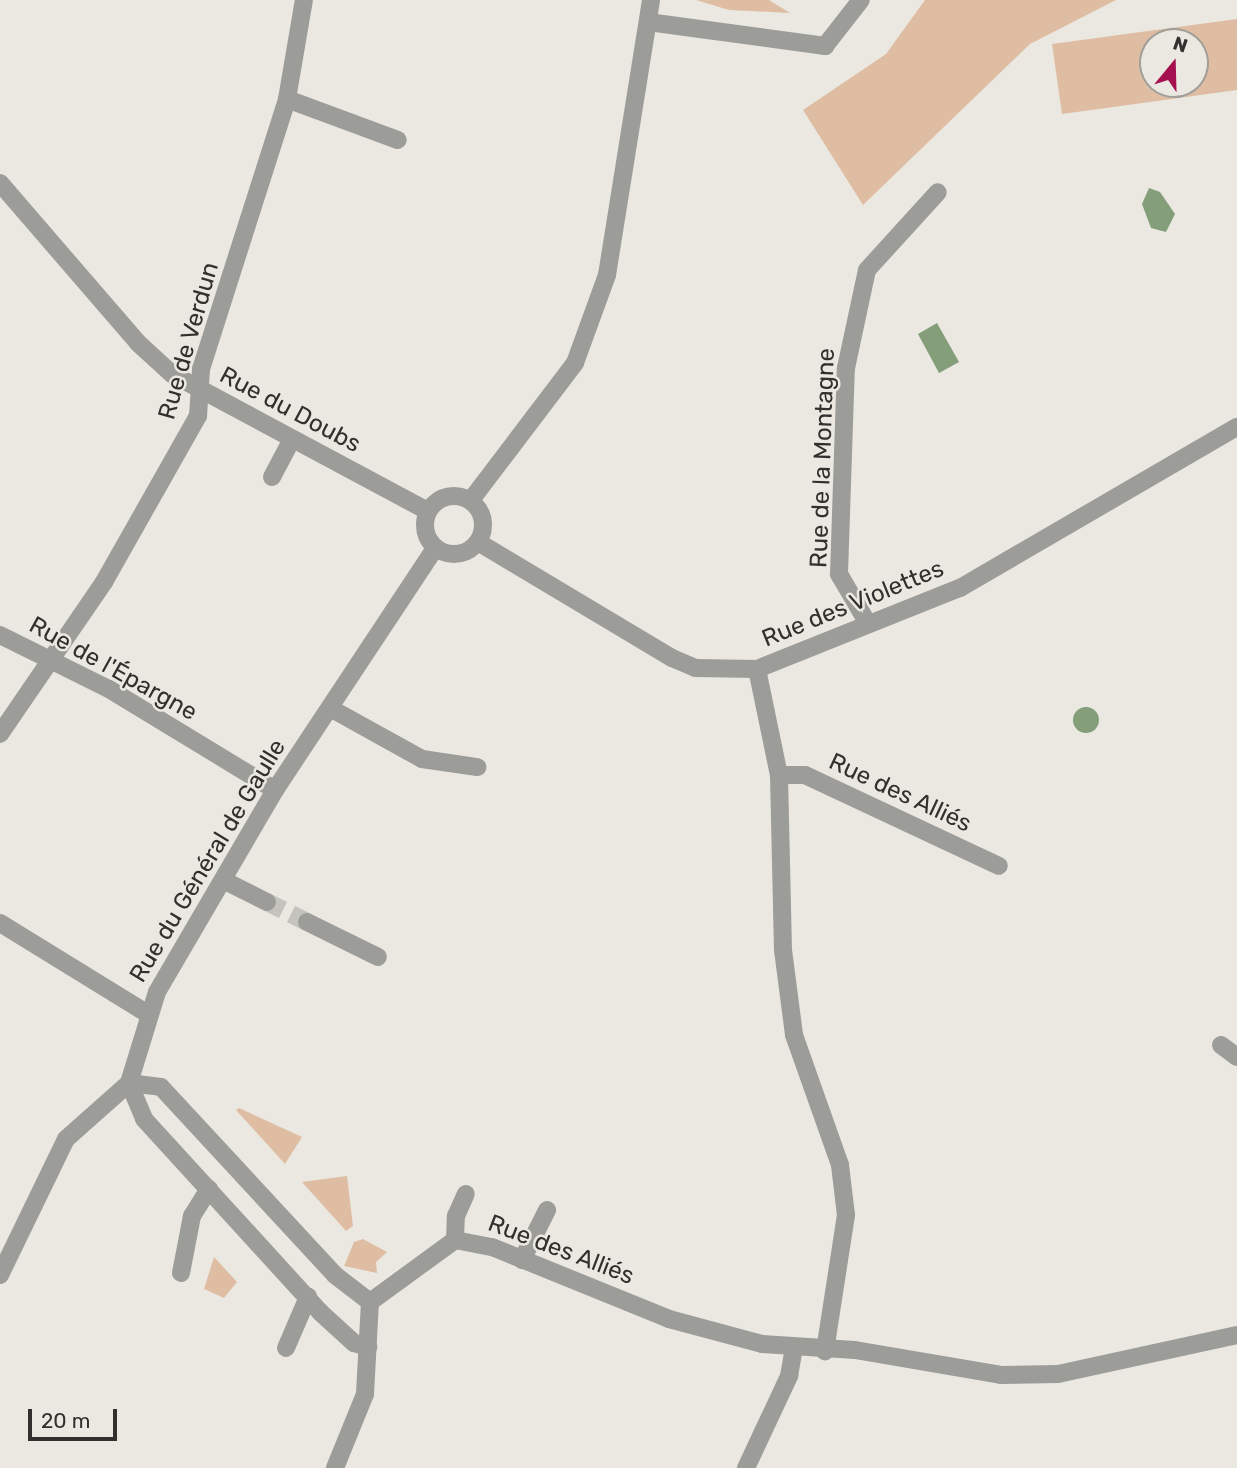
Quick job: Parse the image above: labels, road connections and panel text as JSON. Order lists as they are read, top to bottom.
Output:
{
  "streets": {
    "street": [
      "Rue de Verdun",
      "Rue du Doubs",
      "Rue de la Montagne",
      "Rue des Violettes",
      "Rue de l'Épargne",
      "Rue des Alliés",
      "Rue du Général de Gaulle"
    ]
  },
  "crossings": [
    ["Rue de Verdun", "Rue du Doubs"],
    ["Rue de Verdun", "Rue de l'Épargne"],
    ["Rue du Doubs", "Rue des Violettes"],
    ["Rue du Doubs", "Rue du Général de Gaulle"],
    ["Rue de la Montagne", "Rue des Violettes"],
    ["Rue des Violettes", "Rue du Général de Gaulle"],
    ["Rue de l'Épargne", "Rue du Général de Gaulle"]
  ],
  "scale_bar": "20 m",
  "north": "top"
}
